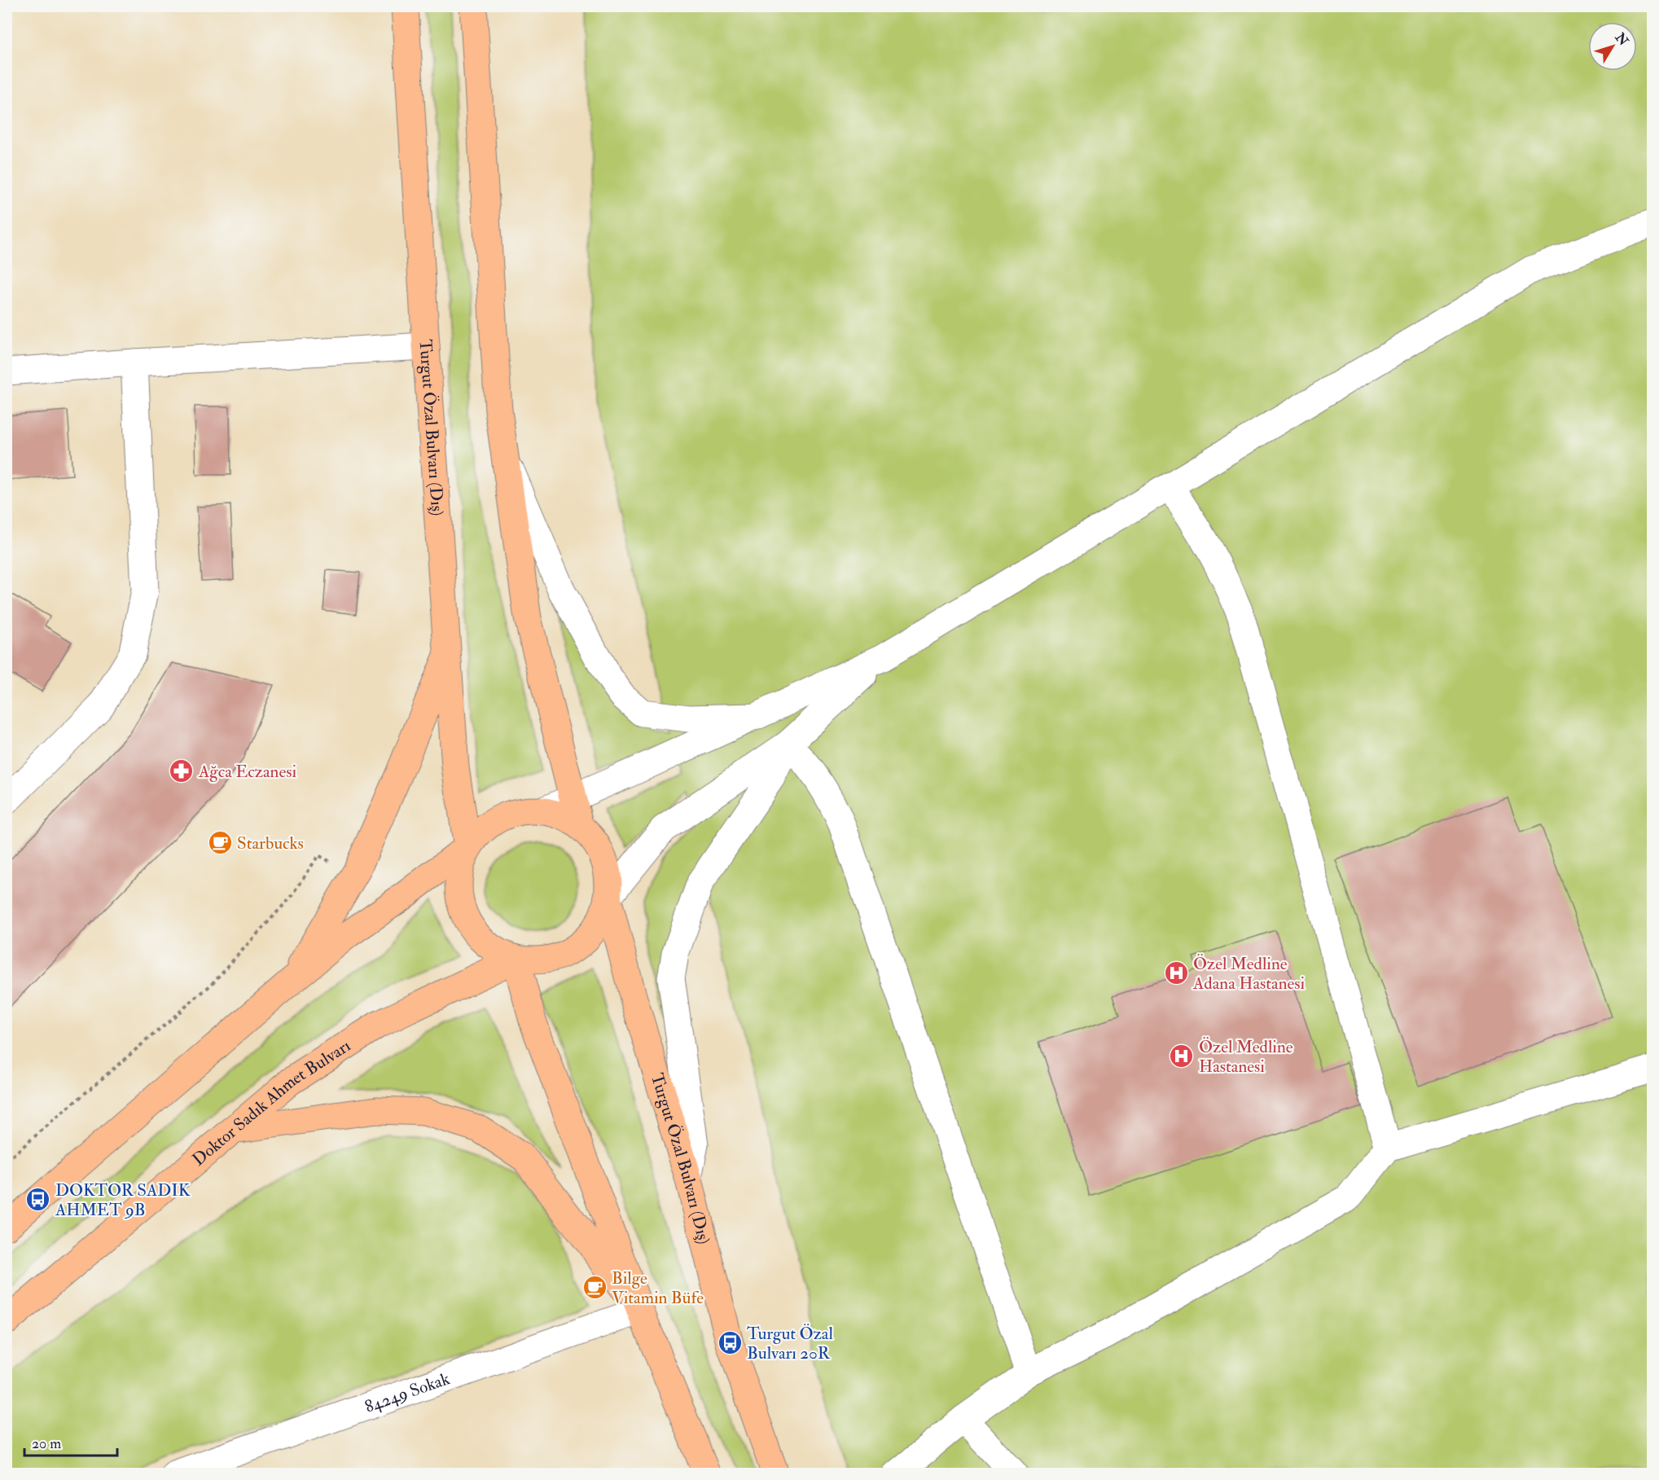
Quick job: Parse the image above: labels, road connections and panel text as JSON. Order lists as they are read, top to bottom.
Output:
{
  "streets": {
    "main road": ["Turgut Özal Bulvarı (Dış)", "Doktor Sadık Ahmet Bulvarı"],
    "street": ["84249 Sokak"]
  },
  "crossings": [
    ["Turgut Özal Bulvarı (Dış)", "Doktor Sadık Ahmet Bulvarı"]
  ],
  "places": {
    "pharmacy": ["Ağca Eczanesi"],
    "cafe": ["Starbucks", "Bilge Vitamin Büfe"],
    "hospital": ["Özel Medline Adana Hastanesi", "Özel Medline Hastanesi"],
    "bus stop": ["DOKTOR SADIK AHMET 9B", "Turgut Özal Bulvarı 20R"]
  },
  "scale_bar": "20 m",
  "north": "top right"
}
